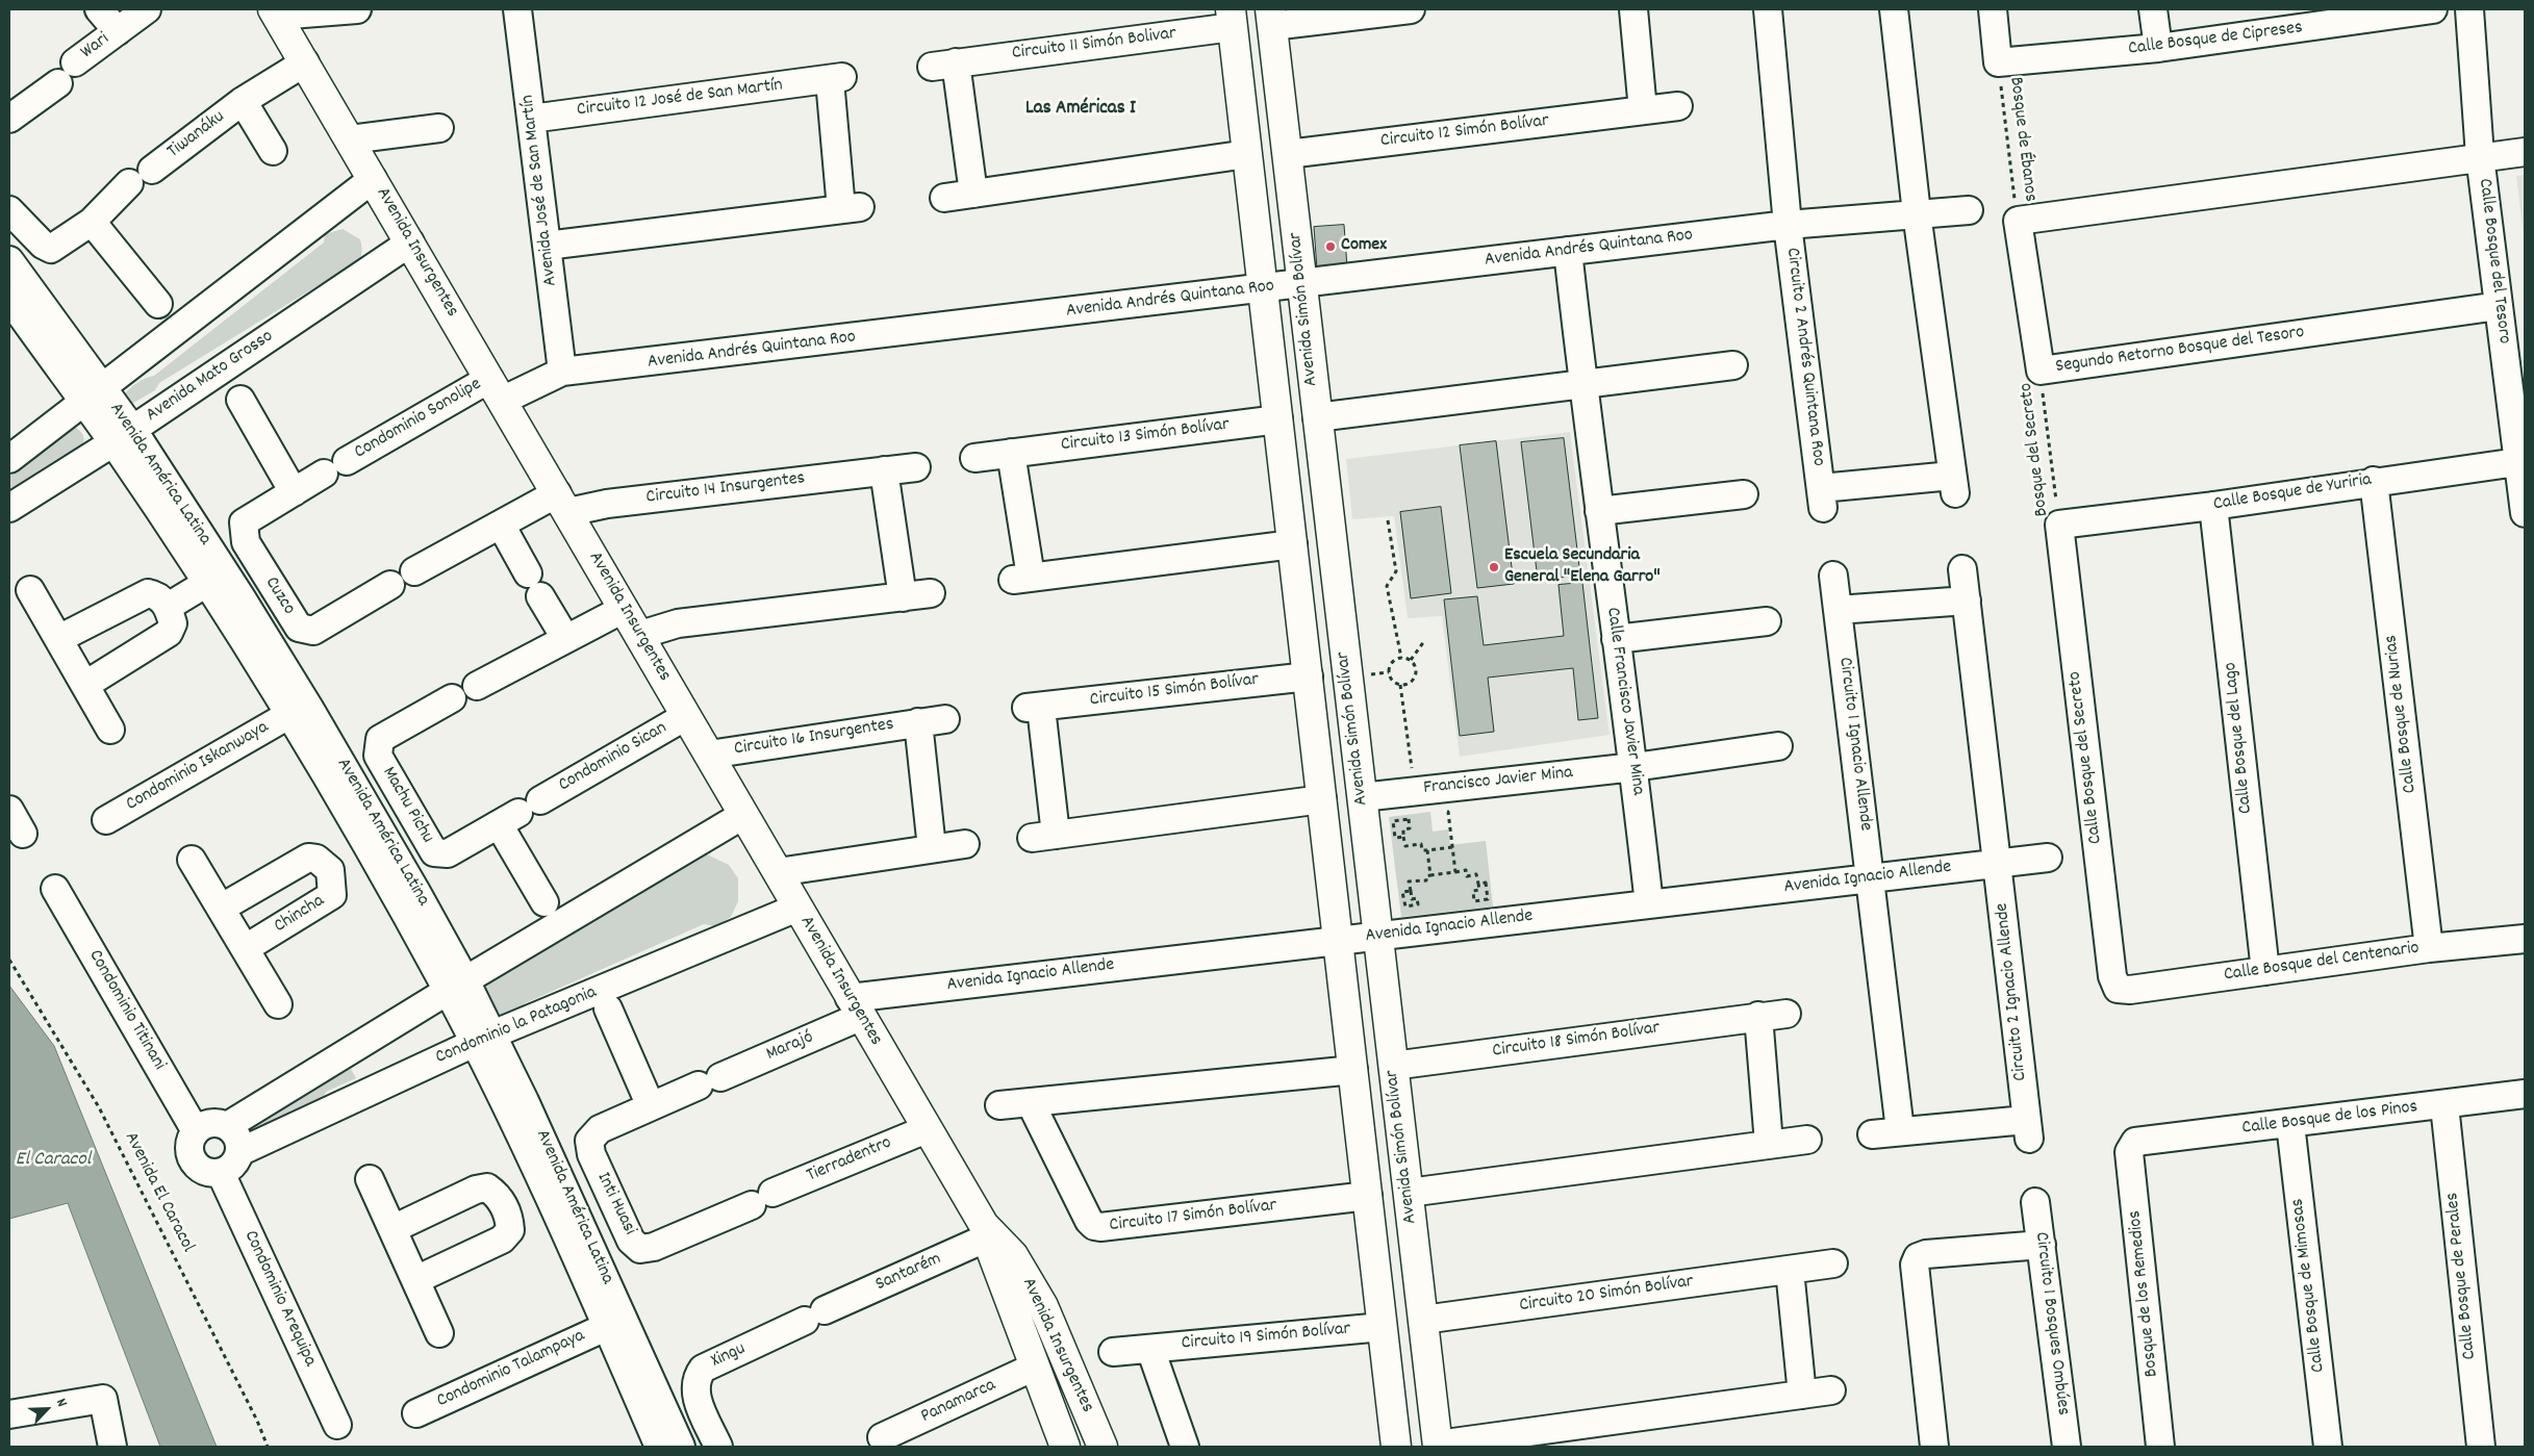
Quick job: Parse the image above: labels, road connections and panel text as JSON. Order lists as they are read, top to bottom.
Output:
{
  "streets": {
    "main road": ["Avenida Insurgentes", "Avenida Simón Bolívar"],
    "street": [
      "Calle Bosque de Cipreses",
      "Circuito 11 Simón Bolivar",
      "Wari",
      "Circuito 12 José de San Martín",
      "Circuito 12 Simón Bolívar",
      "Tiwanáku",
      "Avenida José de San Martín",
      "Avenida Andrés Quintana Roo",
      "Calle Bosque del Tesoro",
      "Segundo Retorno Bosque del Tesoro",
      "Circuito 2 Andrés Quintana Roo",
      "Avenida Mato Grosso",
      "Condominio Sonolipe",
      "Circuito 13 Simón Bolívar",
      "Avenida América Latina",
      "Circuito 14 Insurgentes",
      "Calle Bosque de Yuriria",
      "Cuzco",
      "Circuito 15 Simón Bolívar",
      "Calle Francisco Javier Mina",
      "Calle Bosque de Nurias",
      "Circuito 16 Insurgentes",
      "Calle Bosque del Lago",
      "Circuito 1 Ignacio Allende",
      "Condominio Sican",
      "Calle Bosque del Secreto",
      "Condominio Iskanwaya",
      "Francisco Javier Mina",
      "Machu Pichu",
      "Avenida Ignacio Allende",
      "Chincha",
      "Calle Bosque del Centenario",
      "Circuito 2 Ignacio Allende",
      "Condominio Titinani",
      "Condominio la Patagonia",
      "Circuito 18 Simón Bolívar",
      "Marajó",
      "Calle Bosque de los Pinos",
      "Tierradentro",
      "Inti Huasi",
      "Circuito 17 Simón Bolívar",
      "Santarém",
      "Calle Bosque de Perales",
      "Calle Bosque de Mimosas",
      "Bosque de los Remedios",
      "Circuito 20 Simón Bolívar",
      "Condominio Arequipa",
      "Circuito 1 Bosques Ombúes",
      "Circuito 19 Simón Bolívar",
      "Xingu",
      "Condominio Talampaya",
      "Panamarca"
    ],
    "path": ["Bosque de Ébanos", "Bosque del Secreto", "Avenida El Caracol"]
  },
  "crossings": [
    ["Calle Bosque de Cipreses", "Bosque de Ébanos"],
    ["Circuito 11 Simón Bolivar", "Avenida Simón Bolívar"],
    ["Circuito 12 José de San Martín", "Avenida José de San Martín"],
    ["Circuito 12 Simón Bolívar", "Avenida Simón Bolívar"],
    ["Tiwanáku", "Avenida Insurgentes"],
    ["Bosque de Ébanos", "Segundo Retorno Bosque del Tesoro"],
    ["Avenida José de San Martín", "Avenida Andrés Quintana Roo"],
    ["Avenida Andrés Quintana Roo", "Avenida Insurgentes"],
    ["Avenida Andrés Quintana Roo", "Avenida Simón Bolívar"],
    ["Avenida Andrés Quintana Roo", "Circuito 2 Andrés Quintana Roo"],
    ["Avenida Andrés Quintana Roo", "Condominio Sonolipe"],
    ["Avenida Andrés Quintana Roo", "Calle Francisco Javier Mina"],
    ["Avenida Insurgentes", "Avenida Mato Grosso"],
    ["Avenida Insurgentes", "Condominio Sonolipe"],
    ["Avenida Insurgentes", "Circuito 14 Insurgentes"],
    ["Avenida Insurgentes", "Circuito 16 Insurgentes"],
    ["Avenida Insurgentes", "Condominio Sican"],
    ["Avenida Insurgentes", "Avenida Ignacio Allende"],
    ["Avenida Insurgentes", "Condominio la Patagonia"],
    ["Avenida Insurgentes", "Marajó"],
    ["Avenida Insurgentes", "Tierradentro"],
    ["Avenida Insurgentes", "Santarém"],
    ["Avenida Insurgentes", "Panamarca"],
    ["Calle Bosque del Tesoro", "Segundo Retorno Bosque del Tesoro"],
    ["Calle Bosque del Tesoro", "Calle Bosque de Yuriria"],
    ["Avenida Simón Bolívar", "Circuito 13 Simón Bolívar"],
    ["Avenida Simón Bolívar", "Circuito 15 Simón Bolívar"],
    ["Avenida Simón Bolívar", "Francisco Javier Mina"],
    ["Avenida Simón Bolívar", "Avenida Ignacio Allende"],
    ["Avenida Simón Bolívar", "Circuito 18 Simón Bolívar"],
    ["Avenida Simón Bolívar", "Circuito 17 Simón Bolívar"],
    ["Avenida Simón Bolívar", "Circuito 20 Simón Bolívar"],
    ["Avenida Simón Bolívar", "Circuito 19 Simón Bolívar"],
    ["Segundo Retorno Bosque del Tesoro", "Bosque del Secreto"],
    ["Avenida Mato Grosso", "Avenida América Latina"],
    ["Condominio Sonolipe", "Cuzco"],
    ["Bosque del Secreto", "Calle Bosque de Yuriria"],
    ["Bosque del Secreto", "Calle Bosque del Secreto"],
    ["Avenida América Latina", "Condominio Iskanwaya"],
    ["Avenida América Latina", "Condominio la Patagonia"],
    ["Avenida América Latina", "Condominio Talampaya"],
    ["Calle Bosque de Yuriria", "Calle Bosque de Nurias"],
    ["Calle Bosque de Yuriria", "Calle Bosque del Lago"],
    ["Calle Bosque de Yuriria", "Calle Bosque del Secreto"],
    ["Calle Francisco Javier Mina", "Francisco Javier Mina"],
    ["Calle Francisco Javier Mina", "Avenida Ignacio Allende"],
    ["Calle Bosque de Nurias", "Calle Bosque del Centenario"],
    ["Calle Bosque del Lago", "Calle Bosque del Centenario"],
    ["Circuito 1 Ignacio Allende", "Avenida Ignacio Allende"],
    ["Condominio Sican", "Machu Pichu"],
    ["Calle Bosque del Secreto", "Calle Bosque del Centenario"],
    ["Avenida Ignacio Allende", "Circuito 2 Ignacio Allende"],
    ["Avenida Ignacio Allende", "Marajó"],
    ["Condominio Titinani", "Condominio la Patagonia"],
    ["Condominio Titinani", "Condominio Arequipa"],
    ["Condominio la Patagonia", "Condominio Arequipa"],
    ["Marajó", "Inti Huasi"],
    ["Calle Bosque de los Pinos", "Calle Bosque de Perales"],
    ["Calle Bosque de los Pinos", "Calle Bosque de Mimosas"],
    ["Calle Bosque de los Pinos", "Bosque de los Remedios"],
    ["Tierradentro", "Inti Huasi"],
    ["Santarém", "Xingu"]
  ],
  "districts": ["Las Américas I"],
  "water": ["El Caracol"],
  "places": ["Comex", "Escuela Secundaria General \"Elena Garro\""],
  "north": "top right"
}
